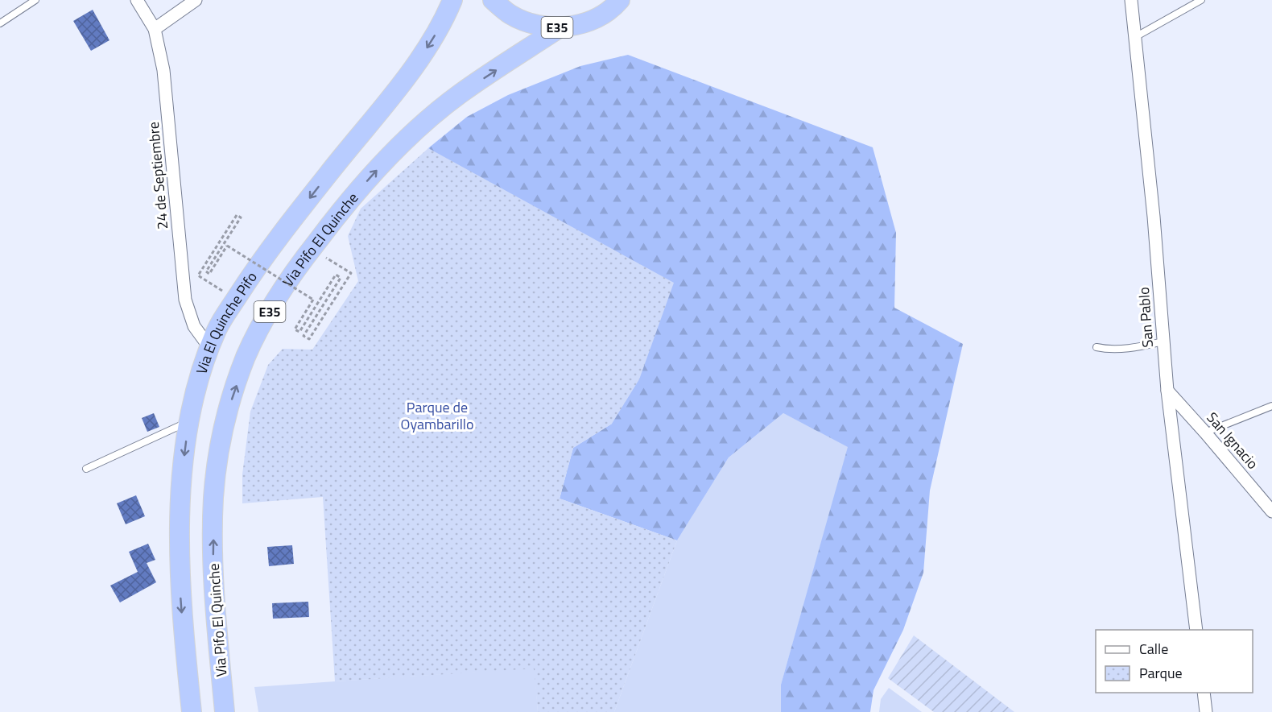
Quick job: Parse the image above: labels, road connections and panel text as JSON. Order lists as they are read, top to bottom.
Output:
{
  "streets": {
    "highway": ["E35", "Via Pifo El Quinche", "Via El Quinche Pifo"],
    "street": ["24 de Septiembre", "San Pablo", "San Ignacio"]
  },
  "crossings": [
    ["E35", "Via Pifo El Quinche"],
    ["24 de Septiembre", "Via El Quinche Pifo"],
    ["San Pablo", "San Ignacio"]
  ],
  "one_way": ["Via Pifo El Quinche", "Via El Quinche Pifo"],
  "parks": ["Parque de Oyambarillo"],
  "legend": ["Calle", "Parque"]
}
